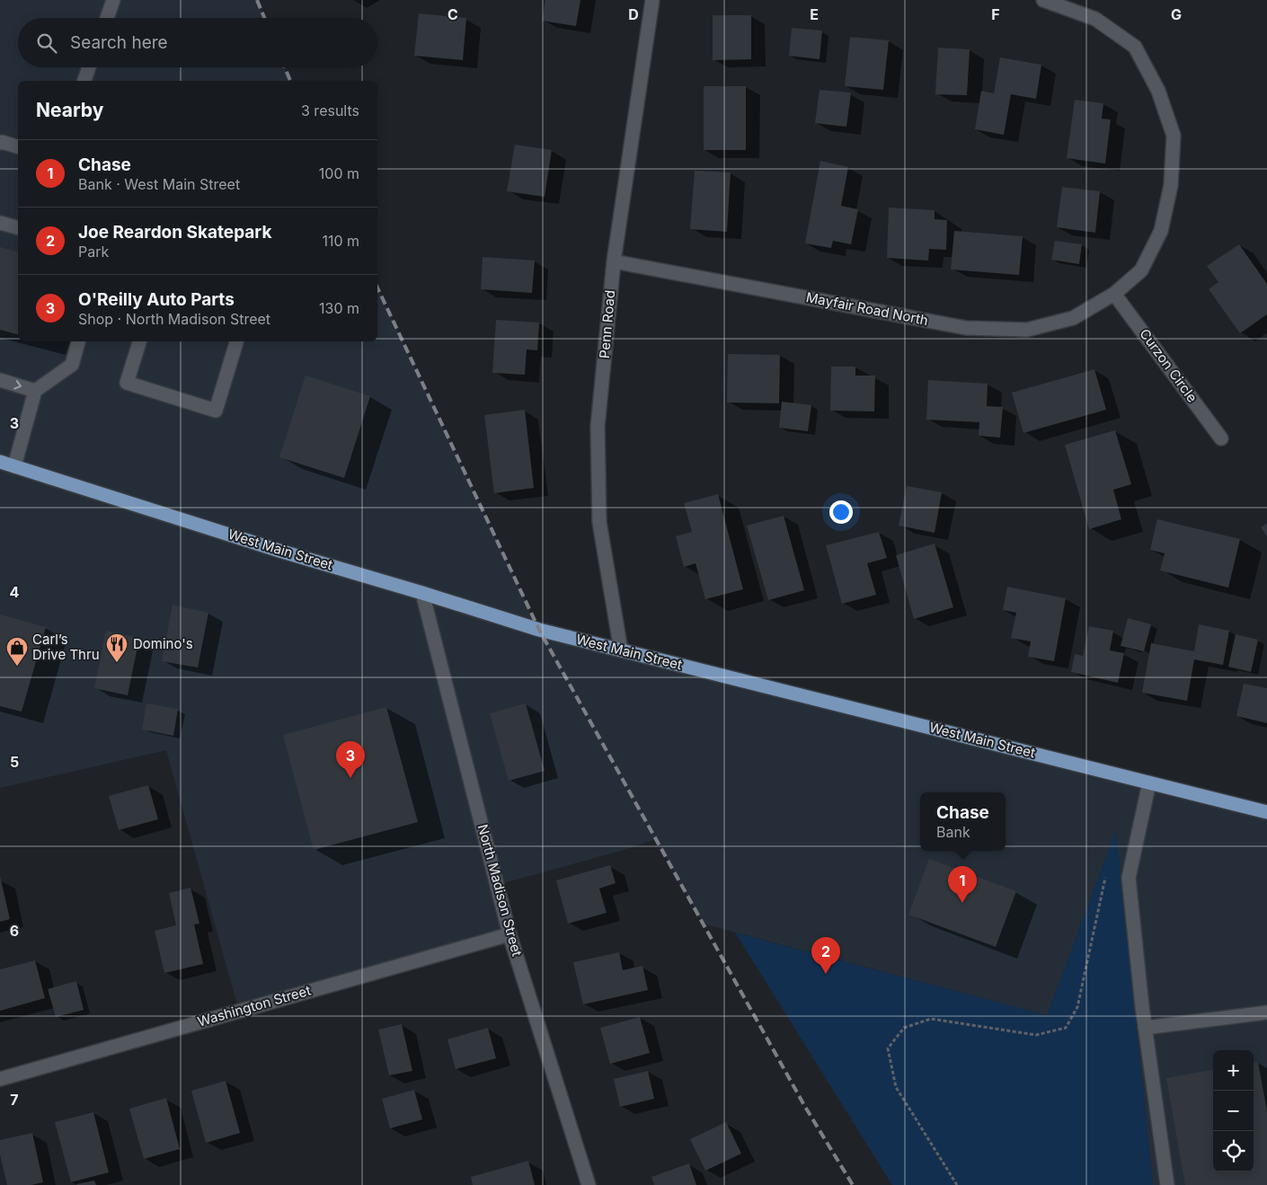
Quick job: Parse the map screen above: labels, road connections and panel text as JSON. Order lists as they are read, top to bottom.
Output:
{
  "streets": {
    "main road": ["West Main Street"],
    "street": [
      "Mayfair Road North",
      "Penn Road",
      "Curzon Circle",
      "North Madison Street",
      "Washington Street"
    ]
  },
  "crossings": [
    ["Mayfair Road North", "Penn Road"],
    ["Mayfair Road North", "Curzon Circle"],
    ["Penn Road", "West Main Street"],
    ["West Main Street", "North Madison Street"],
    ["North Madison Street", "Washington Street"]
  ],
  "places": {
    "restaurant": ["Domino's"],
    "shop": ["Carl’s Drive Thru"]
  },
  "page": {
    "search": "Search here",
    "heading": ["Nearby", "3 results"],
    "list": [
      {
        "mark": "1",
        "name": "Chase",
        "note": "Bank · West Main Street",
        "value": "100 m"
      },
      {
        "mark": "2",
        "name": "Joe Reardon Skatepark",
        "note": "Park",
        "value": "110 m"
      },
      {
        "mark": "3",
        "name": "O'Reilly Auto Parts",
        "note": "Shop · North Madison Street",
        "value": "130 m"
      }
    ],
    "pins": ["3", "1", "2"],
    "popup": ["Chase", "Bank"],
    "map_buttons": ["+", "−"]
  },
  "grid": {
    "columns": [
      "C",
      "D",
      "E",
      "F",
      "G"
    ],
    "rows": [
      "3",
      "4",
      "5",
      "6",
      "7"
    ]
  }
}
